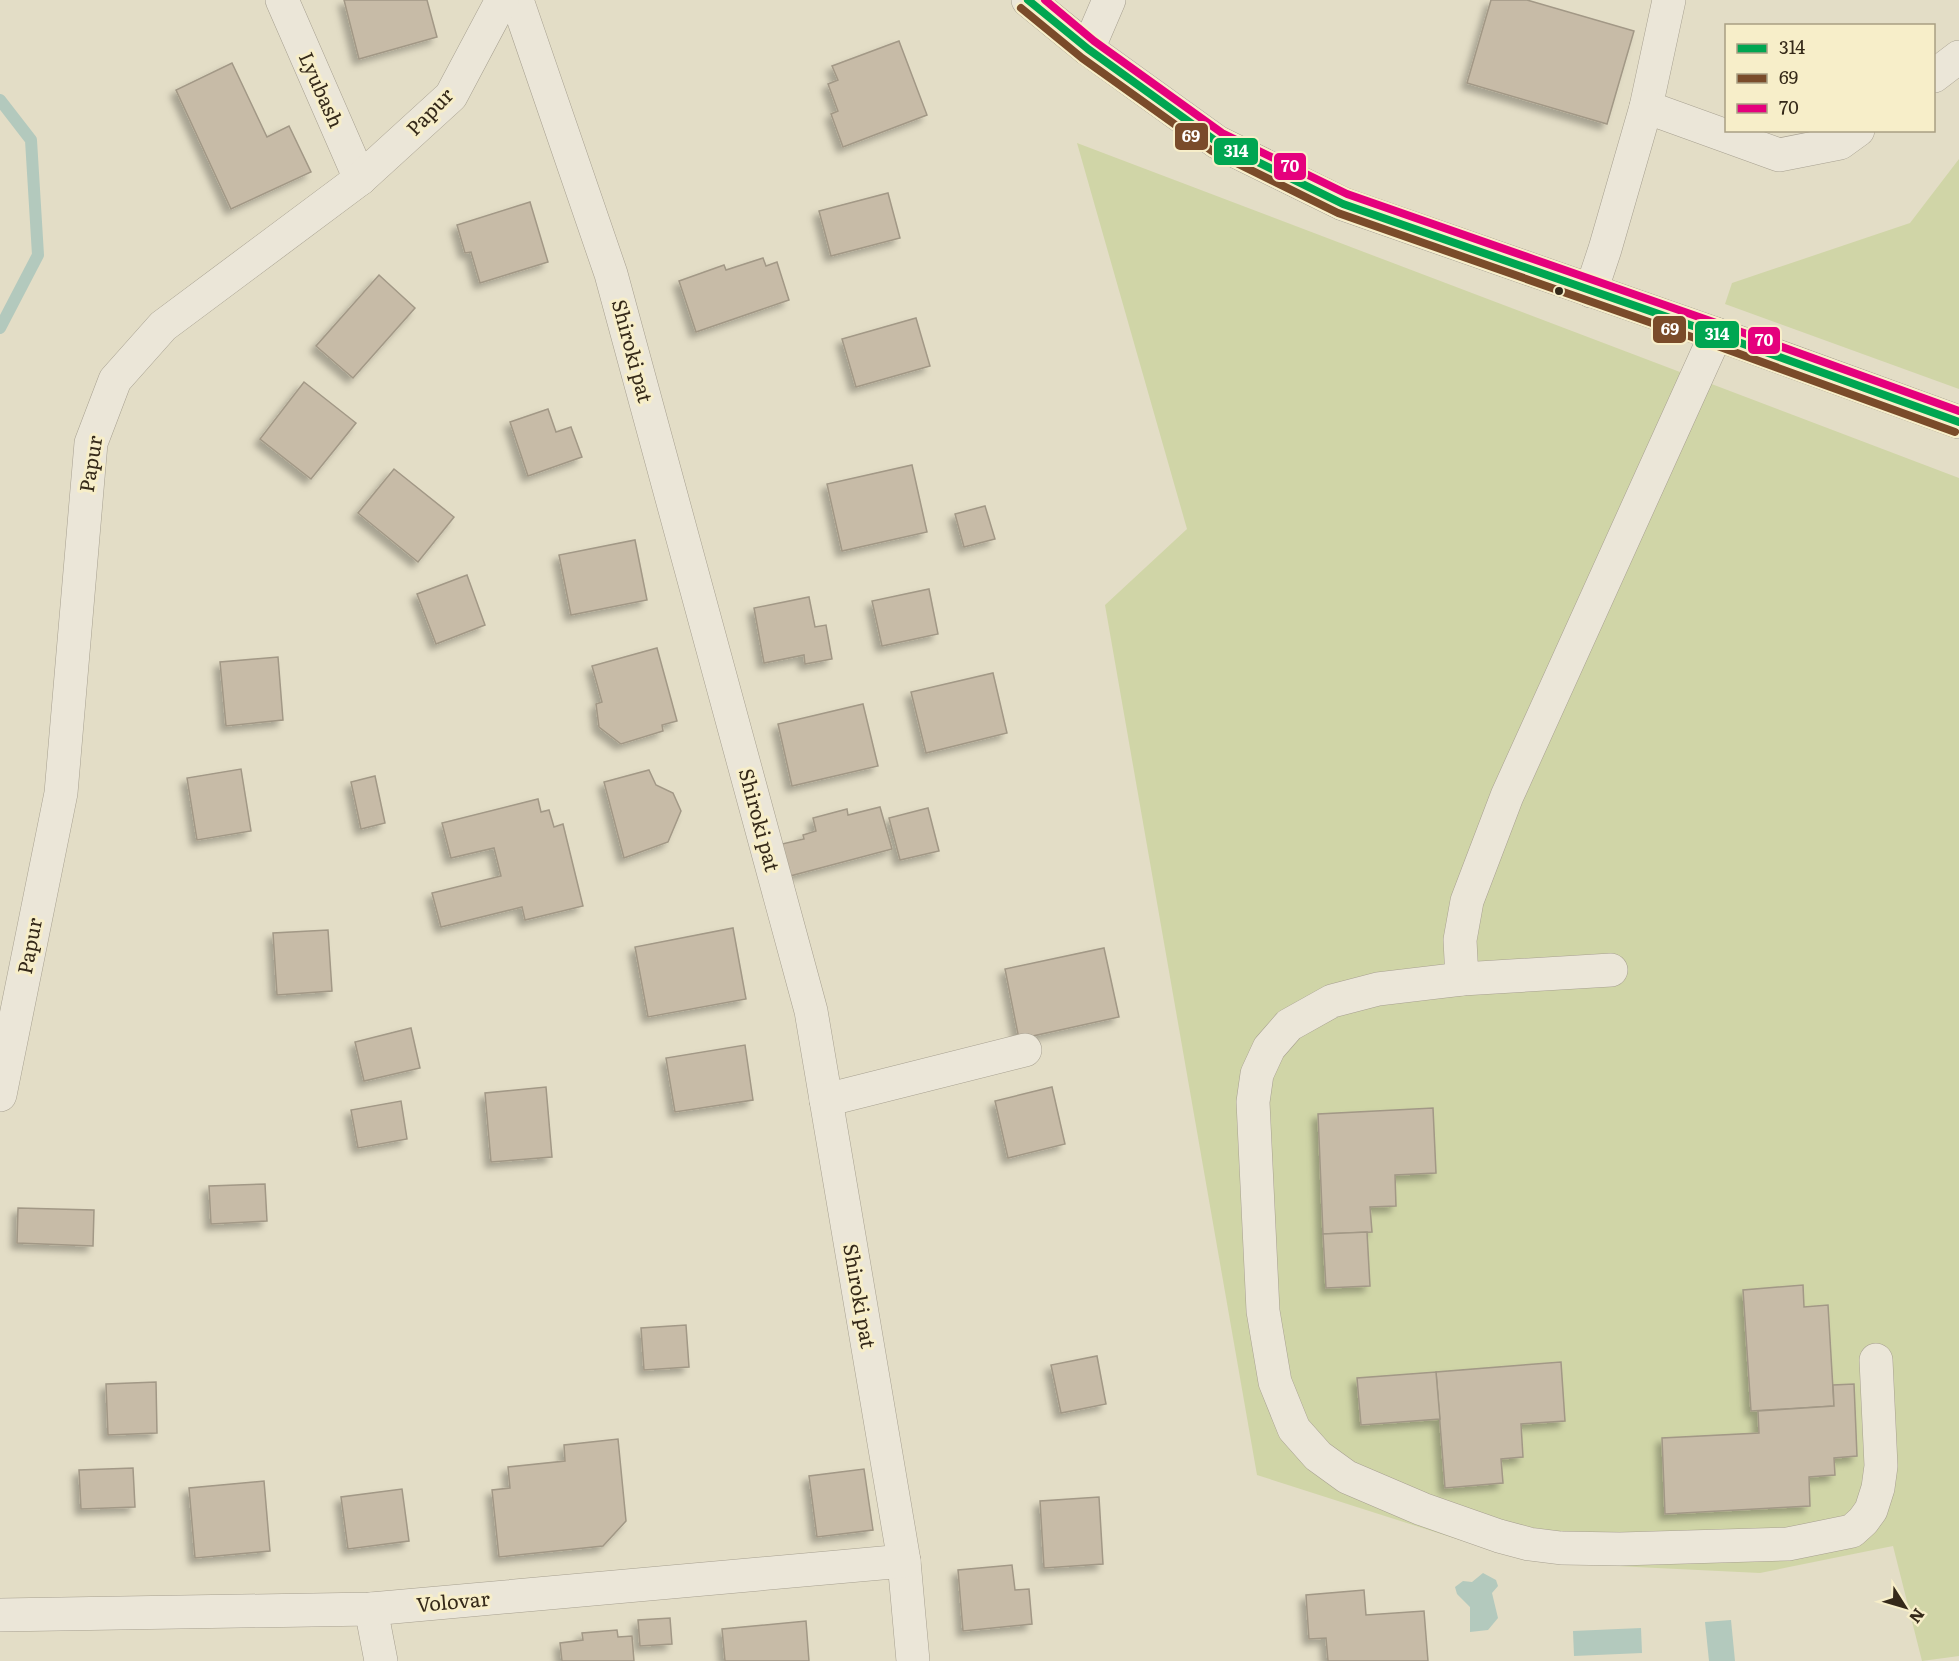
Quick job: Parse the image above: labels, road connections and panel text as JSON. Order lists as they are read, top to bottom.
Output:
{
  "streets": {
    "street": [
      "Lyubash",
      "Papur",
      "Shiroki pat",
      "Volovar"
    ]
  },
  "crossings": [
    ["Lyubash", "Papur"],
    ["Shiroki pat", "Volovar"]
  ],
  "lines": ["transit line 314", "transit line 70", "transit line 69"],
  "legend": ["314", "69", "70"],
  "north": "bottom right"
}
